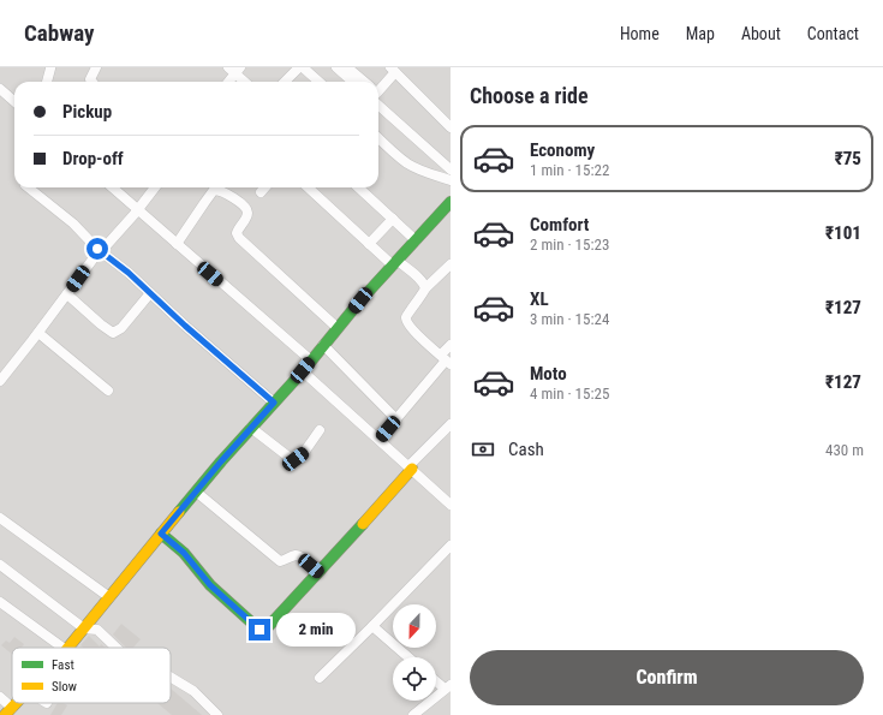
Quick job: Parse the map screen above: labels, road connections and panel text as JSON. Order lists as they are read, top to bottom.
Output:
{
  "legend": ["Fast", "Slow"],
  "north": "bottom",
  "page": {
    "header": "Cabway",
    "nav": [
      "Home",
      "Map",
      "About",
      "Contact"
    ],
    "heading": "Choose a ride",
    "banner": ["Pickup", "Drop-off"],
    "list": [
      {
        "name": "Economy",
        "note": "1 min · 15:22",
        "value": "₹75"
      },
      {
        "name": "Comfort",
        "note": "2 min · 15:23",
        "value": "₹101"
      },
      {
        "name": "XL",
        "note": "3 min · 15:24",
        "value": "₹127"
      },
      {
        "name": "Moto",
        "note": "4 min · 15:25",
        "value": "₹127"
      }
    ],
    "pay": ["Cash", "430 m"],
    "bubble": "2 min",
    "buttons": "Confirm"
  }
}
